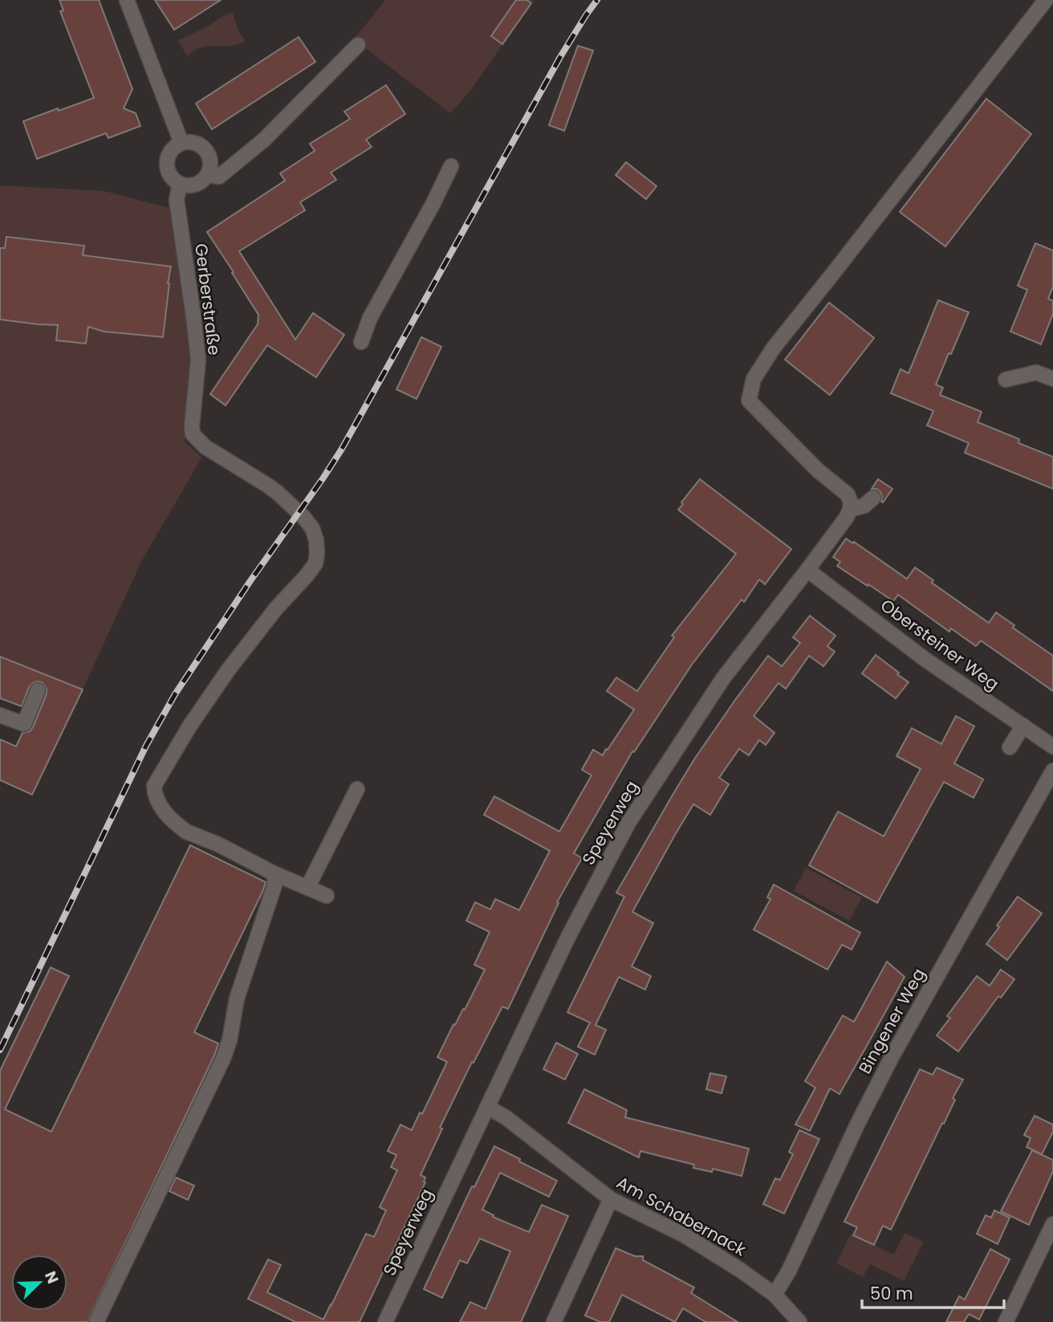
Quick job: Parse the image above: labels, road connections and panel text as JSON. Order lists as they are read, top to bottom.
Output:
{
  "streets": {
    "street": [
      "Gerberstraße",
      "Obersteiner Weg",
      "Speyerweg",
      "Bingener Weg",
      "Am Schabernack"
    ]
  },
  "crossings": [
    ["Obersteiner Weg", "Speyerweg"],
    ["Speyerweg", "Am Schabernack"],
    ["Bingener Weg", "Am Schabernack"]
  ],
  "scale_bar": "50 m",
  "north": "top right"
}
